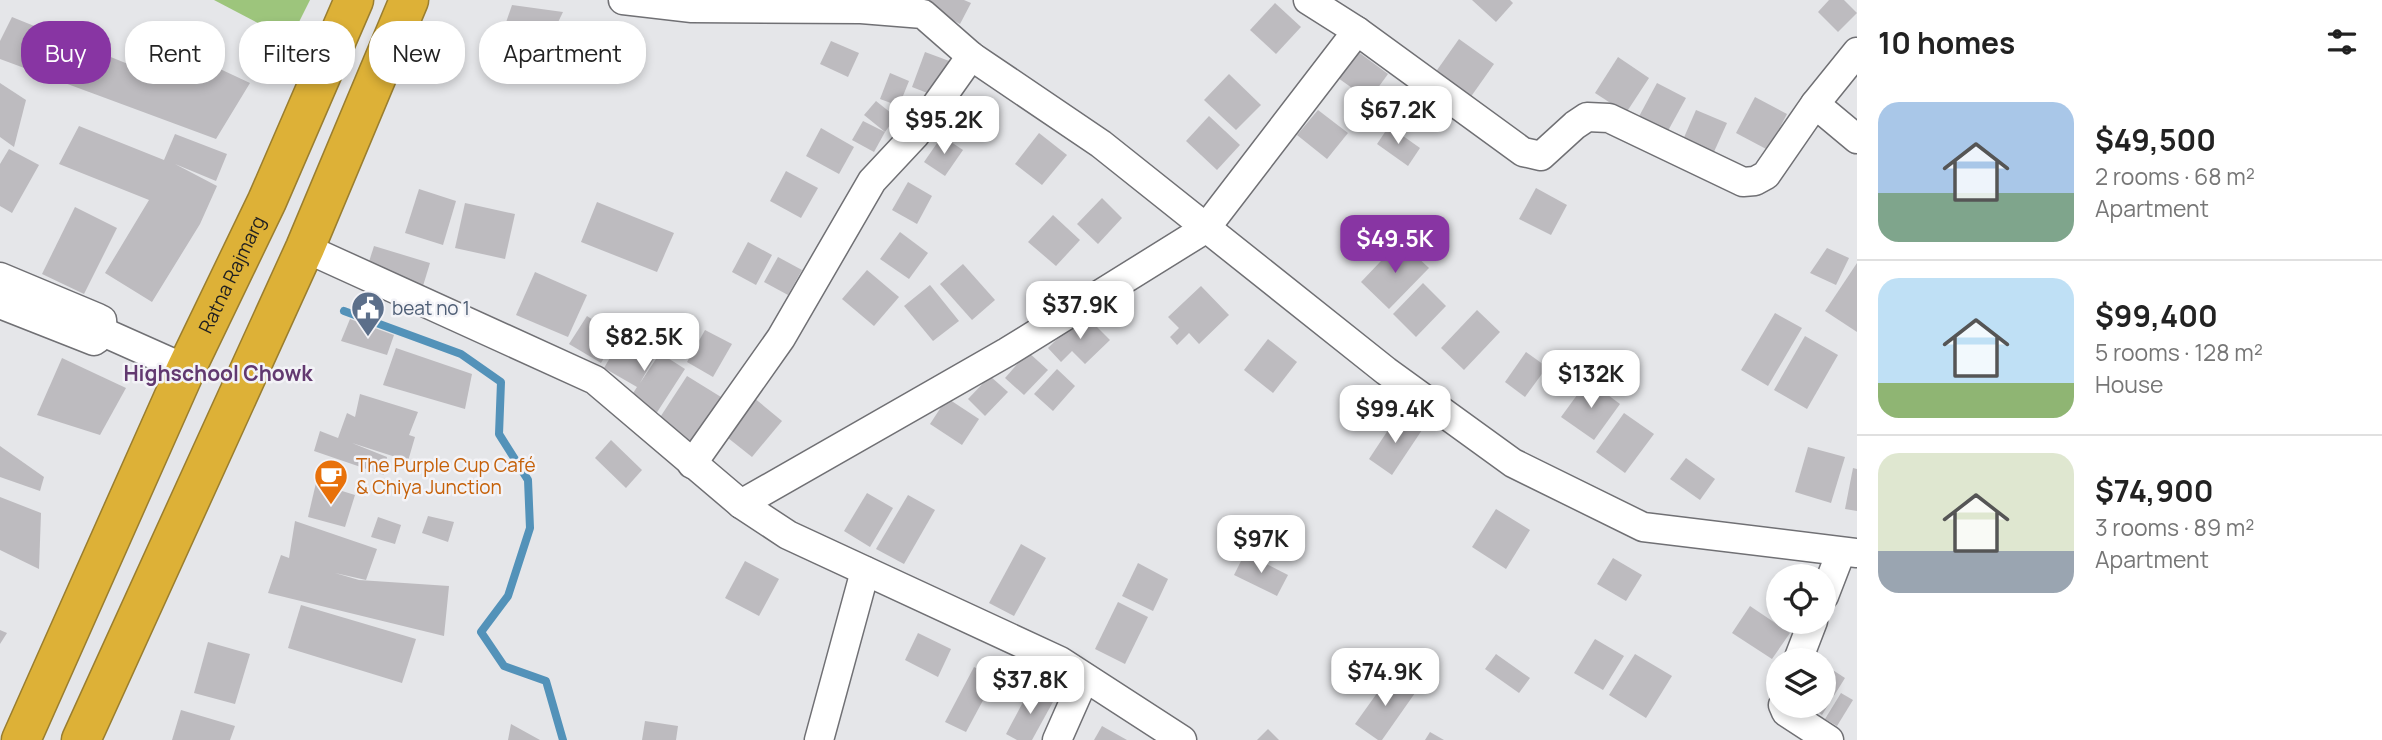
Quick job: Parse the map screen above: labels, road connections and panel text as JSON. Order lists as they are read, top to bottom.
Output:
{
  "streets": {
    "highway": ["Ratna Rajmarg"]
  },
  "districts": ["Highschool Chowk"],
  "places": {
    "public building": ["beat no 1"],
    "cafe": ["The Purple Cup Café & Chiya Junction"]
  },
  "page": {
    "heading": "10 homes",
    "chip": [
      "Buy",
      "Rent",
      "Filters",
      "New",
      "Apartment"
    ],
    "list": [
      {
        "name": "$49,500",
        "note": "2 rooms · 68 m² · Apartment"
      },
      {
        "name": "$99,400",
        "note": "5 rooms · 128 m² · House"
      },
      {
        "name": "$74,900",
        "note": "3 rooms · 89 m² · Apartment"
      }
    ],
    "price": [
      "$67.2K",
      "$95.2K",
      "$49.5K",
      "$37.9K",
      "$82.5K",
      "$132K",
      "$99.4K",
      "$97K",
      "$74.9K",
      "$37.8K"
    ]
  }
}
